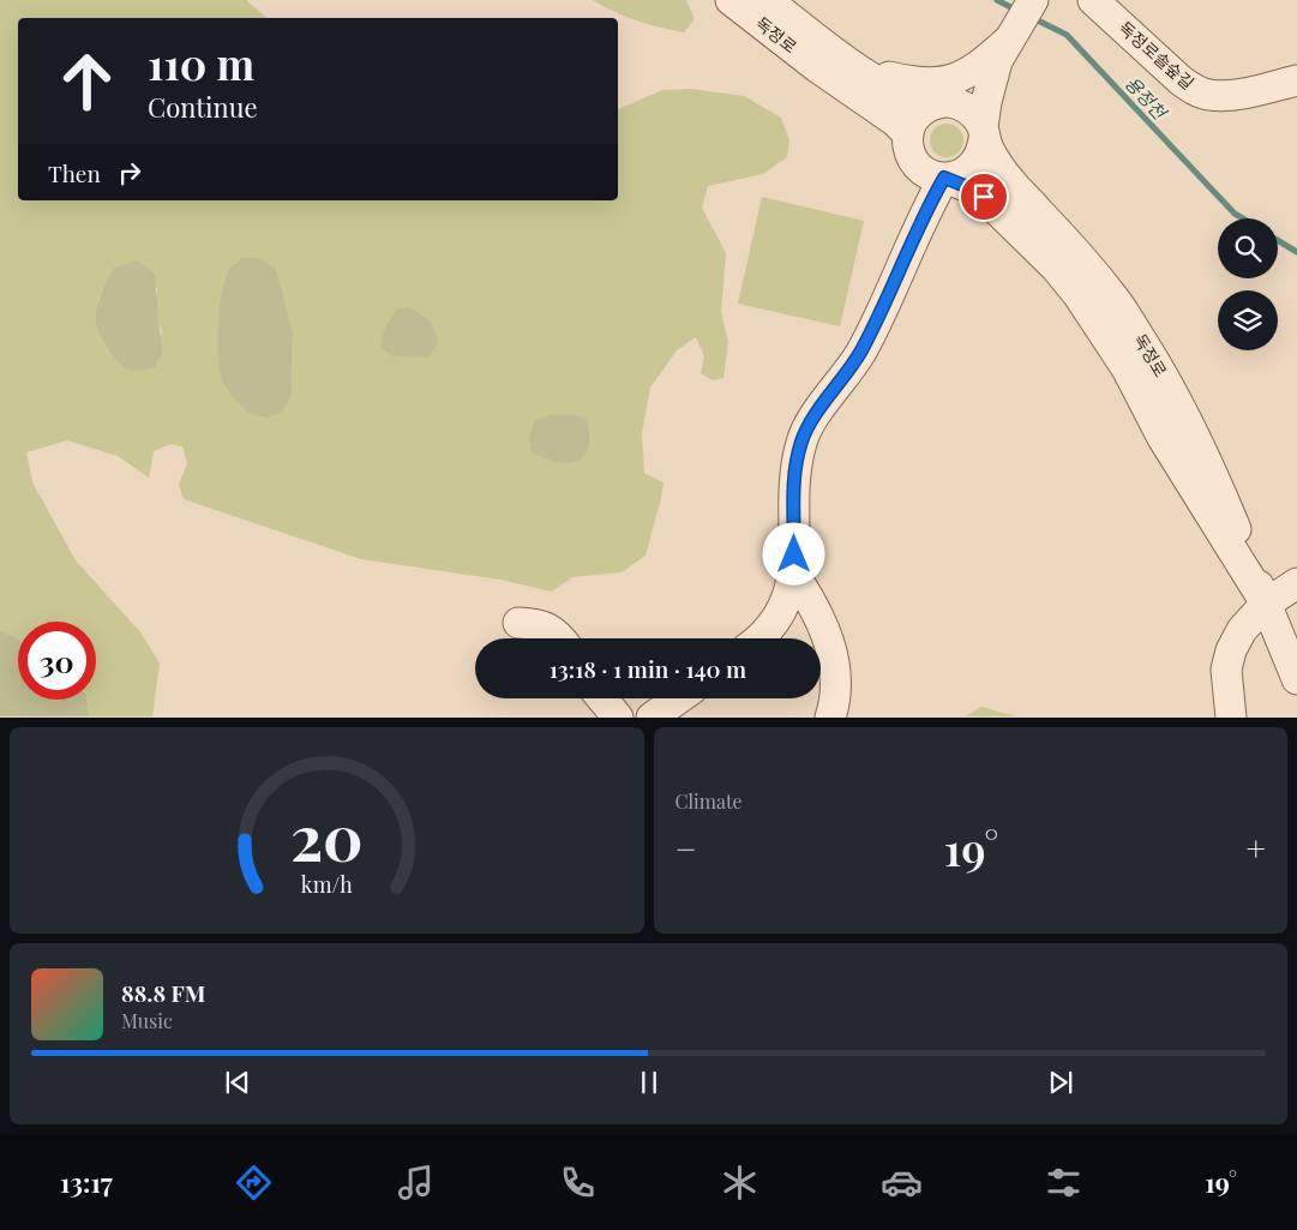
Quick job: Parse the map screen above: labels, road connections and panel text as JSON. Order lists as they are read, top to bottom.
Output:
{
  "streets": {
    "street": ["독정로", "독정로솔숲길"]
  },
  "water": ["용정천"],
  "page": {
    "turn": ["110 m", "Continue"],
    "then": "Then",
    "limit": "30",
    "trip": "13:18 · 1 min · 140 m",
    "tile": "Climate",
    "heat": ["−", "19°", "+"],
    "song": ["88.8 FM", "Music"],
    "tabs": ["13:17", "19°"],
    "gauge": ["20", "km/h"]
  }
}
